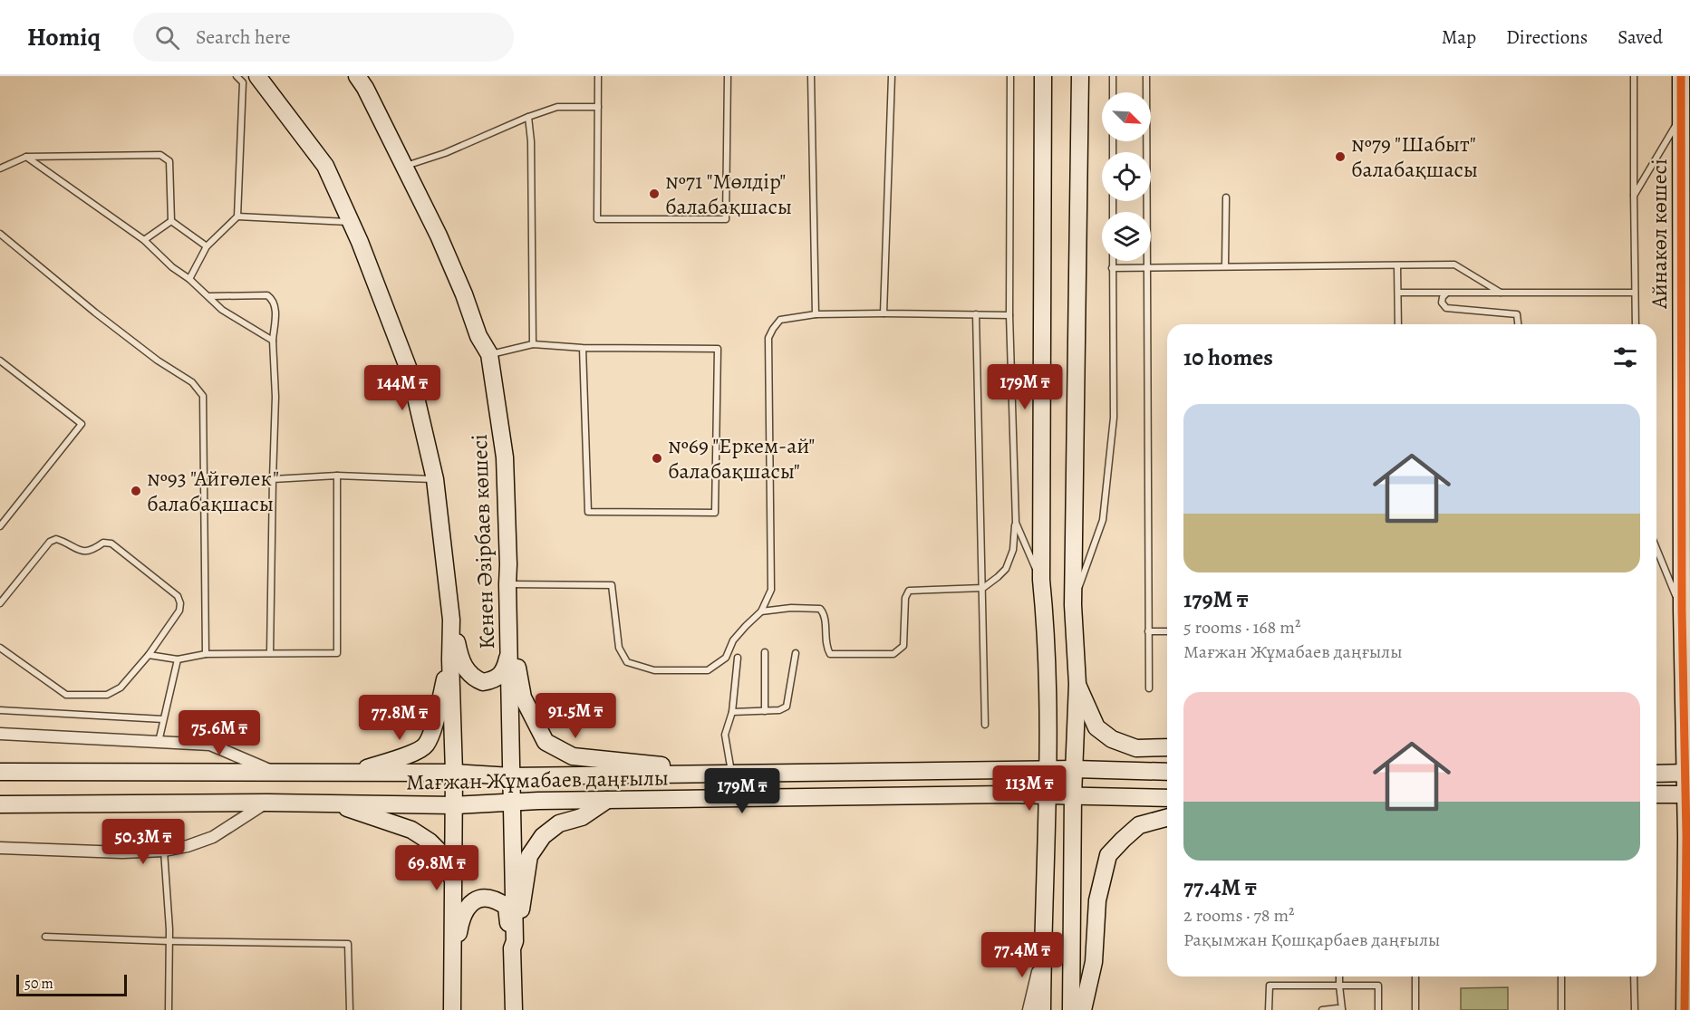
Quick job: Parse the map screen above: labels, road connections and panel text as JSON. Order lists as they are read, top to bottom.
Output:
{
  "streets": {
    "main road": ["Айнакөл көшесі", "Кенен Әзірбаев көшесі", "Мағжан Жұмабаев даңғылы"]
  },
  "crossings": [
    ["Кенен Әзірбаев көшесі", "Мағжан Жұмабаев даңғылы"]
  ],
  "places": [
    "№79 \"Шабыт\" балабақшасы",
    "№71 \"Мөлдір\" балабақшасы",
    "№69 \"Еркем-ай\" балабақшасы\"",
    "№93 \"Айгөлек\" балабақшасы"
  ],
  "scale_bar": "50 m",
  "north": "bottom right",
  "page": {
    "header": "Homiq",
    "search": "Search here",
    "nav": ["Map", "Directions", "Saved"],
    "heading": "10 homes",
    "price": [
      "179M ₸",
      "144M ₸",
      "91.5M ₸",
      "77.8M ₸",
      "75.6M ₸",
      "113M ₸",
      "179M ₸",
      "50.3M ₸",
      "69.8M ₸",
      "77.4M ₸"
    ],
    "list": [
      {
        "name": "179M ₸",
        "note": "5 rooms · 168 m² · Мағжан Жұмабаев даңғылы"
      },
      {
        "name": "77.4M ₸",
        "note": "2 rooms · 78 m² · Рақымжан Қошқарбаев даңғылы"
      }
    ],
    "scale": "50 m"
  }
}
